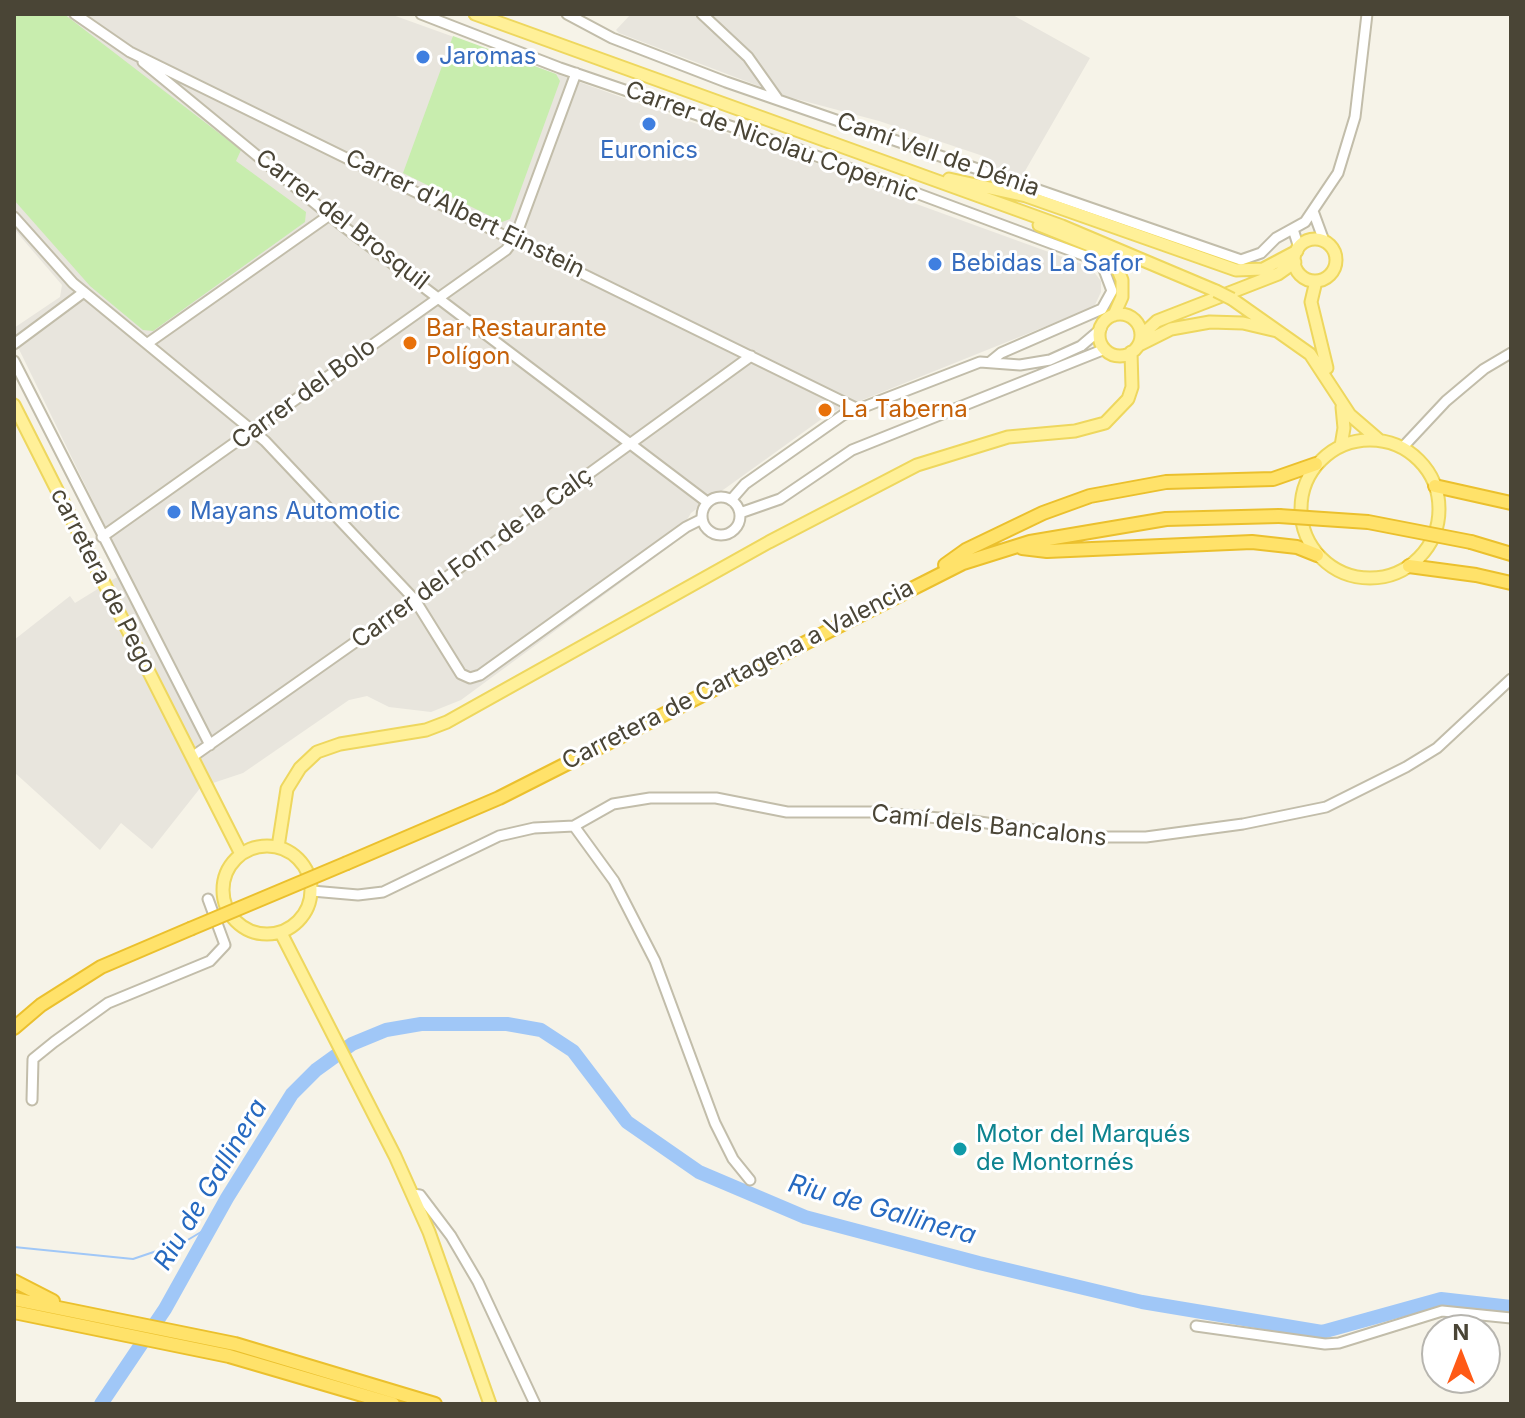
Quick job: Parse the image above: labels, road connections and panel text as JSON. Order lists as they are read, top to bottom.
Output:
{
  "streets": {
    "highway": ["Carretera de Cartagena a Valencia"],
    "main road": ["carretera de Pego"],
    "street": [
      "Carrer de Nicolau Copernic",
      "Camí Vell de Dénia",
      "Carrer d'Albert Einstein",
      "Carrer del Brosquil",
      "Carrer del Bolo",
      "Carrer del Forn de la Calç",
      "Camí dels Bancalons"
    ]
  },
  "crossings": [
    ["Carrer de Nicolau Copernic", "Carrer del Bolo"],
    ["Carrer d'Albert Einstein", "Carrer del Brosquil"],
    ["Carrer d'Albert Einstein", "Carrer del Bolo"],
    ["Carrer d'Albert Einstein", "Carrer del Forn de la Calç"],
    ["Carrer del Brosquil", "Carrer del Bolo"],
    ["Carrer del Brosquil", "Carrer del Forn de la Calç"],
    ["Carrer del Forn de la Calç", "carretera de Pego"]
  ],
  "water": ["Riu de Gallinera"],
  "places": [
    "Jaromas",
    "Euronics",
    "Bebidas La Safor",
    "Bar Restaurante Polígon",
    "La Taberna",
    "Mayans Automotic",
    "Motor del Marqués de Montornés"
  ],
  "north": "top"
}
